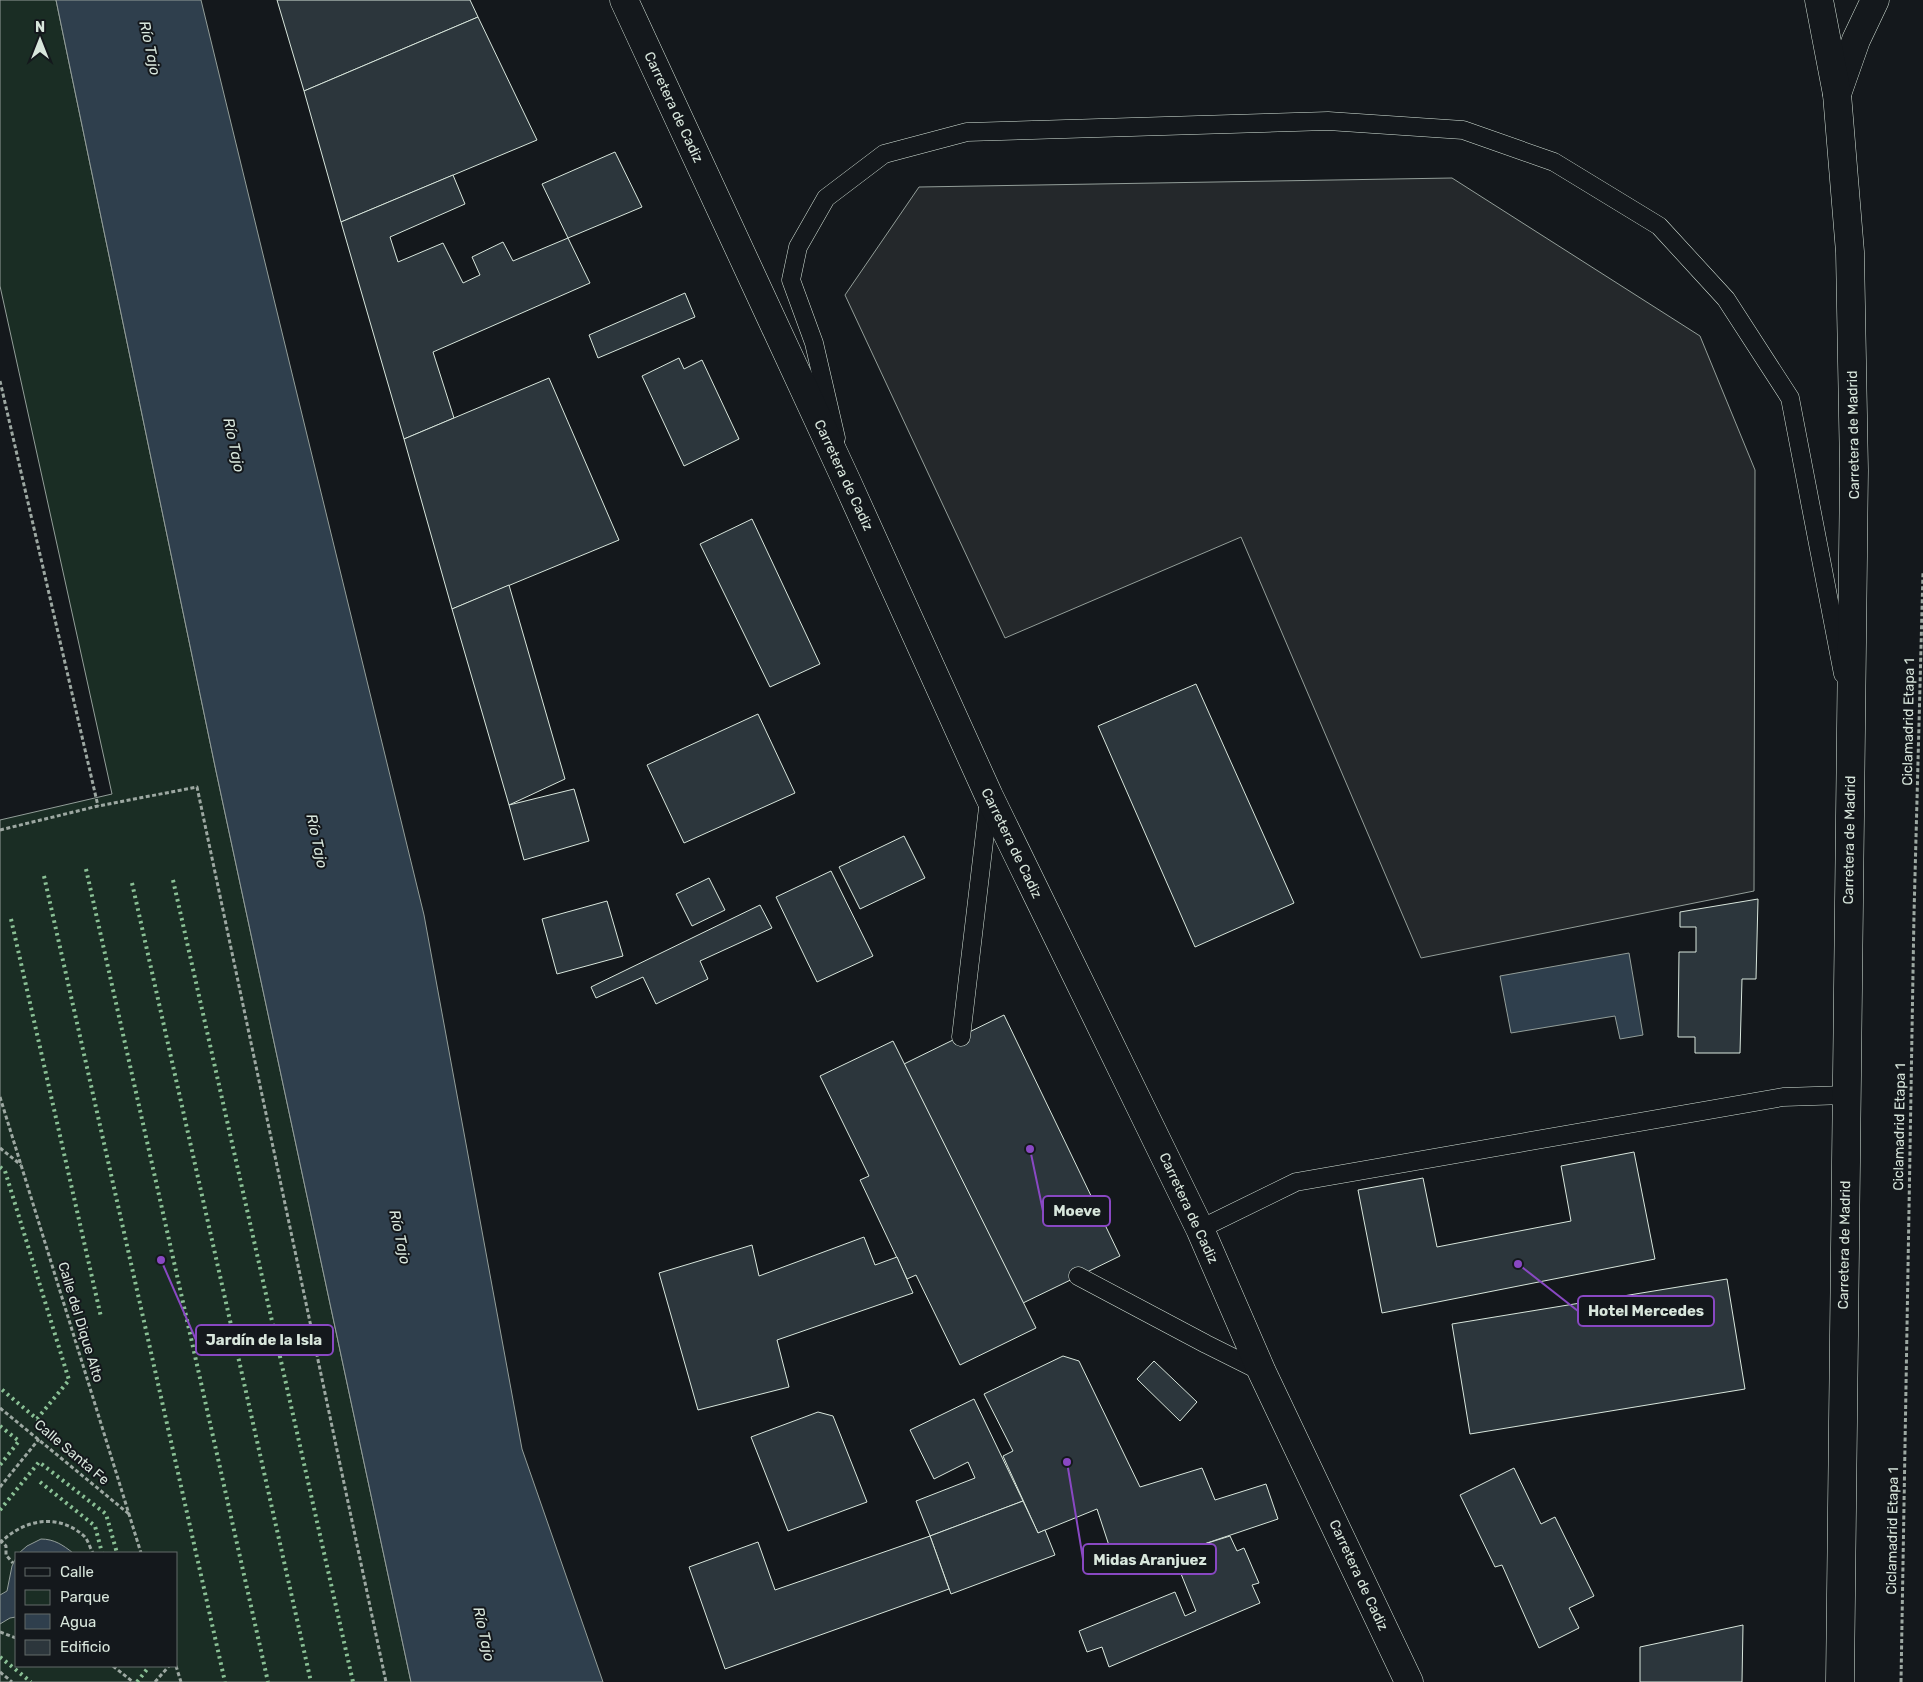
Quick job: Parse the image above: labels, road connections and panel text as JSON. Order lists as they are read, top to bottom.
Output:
{
  "streets": {
    "main road": ["Carretera de Cadiz", "Carretera de Madrid"],
    "path": ["Ciclamadrid Etapa 1", "Calle del Dique Alto", "Calle Santa Fe"]
  },
  "crossings": [
    ["Calle del Dique Alto", "Calle Santa Fe"]
  ],
  "water": ["Río Tajo"],
  "places": [
    "Moeve",
    "Jardín de la Isla",
    "Hotel Mercedes",
    "Midas Aranjuez"
  ],
  "legend": [
    "Calle",
    "Parque",
    "Agua",
    "Edificio"
  ],
  "north": "top"
}
